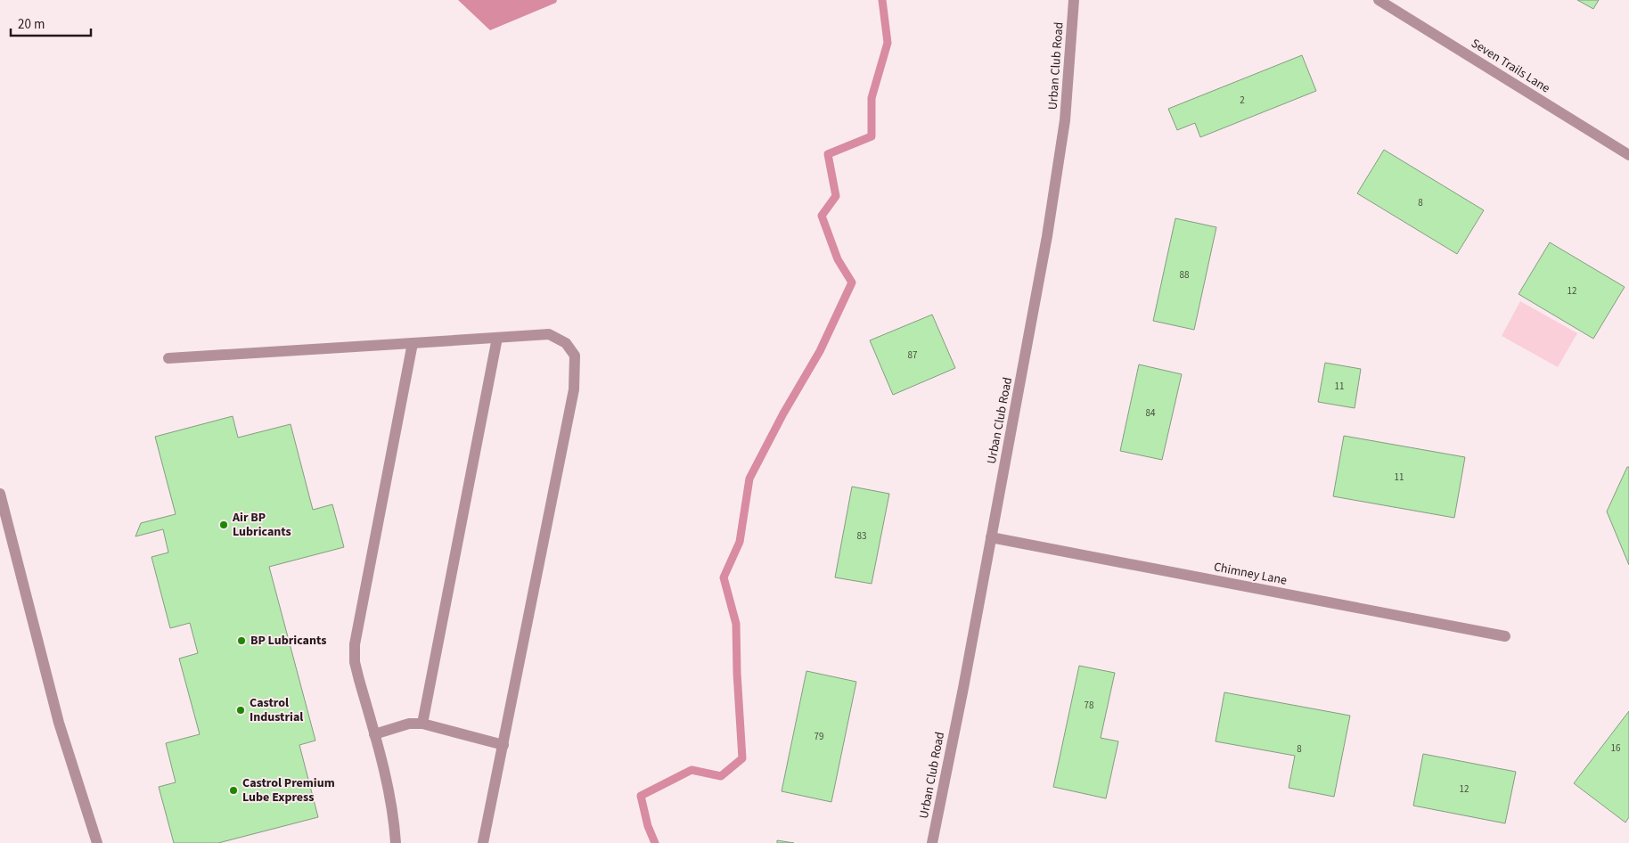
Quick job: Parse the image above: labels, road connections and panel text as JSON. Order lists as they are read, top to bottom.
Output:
{
  "streets": {
    "street": ["Urban Club Road", "Seven Trails Lane", "Chimney Lane"]
  },
  "crossings": [
    ["Urban Club Road", "Chimney Lane"]
  ],
  "places": [
    "Air BP Lubricants",
    "BP Lubricants",
    "Castrol Industrial",
    "Castrol Premium Lube Express"
  ],
  "house_numbers": [
    "2",
    "8",
    "88",
    "12",
    "87",
    "11",
    "84",
    "11",
    "83",
    "78",
    "79",
    "16",
    "8",
    "12"
  ],
  "scale_bar": "20 m"
}
